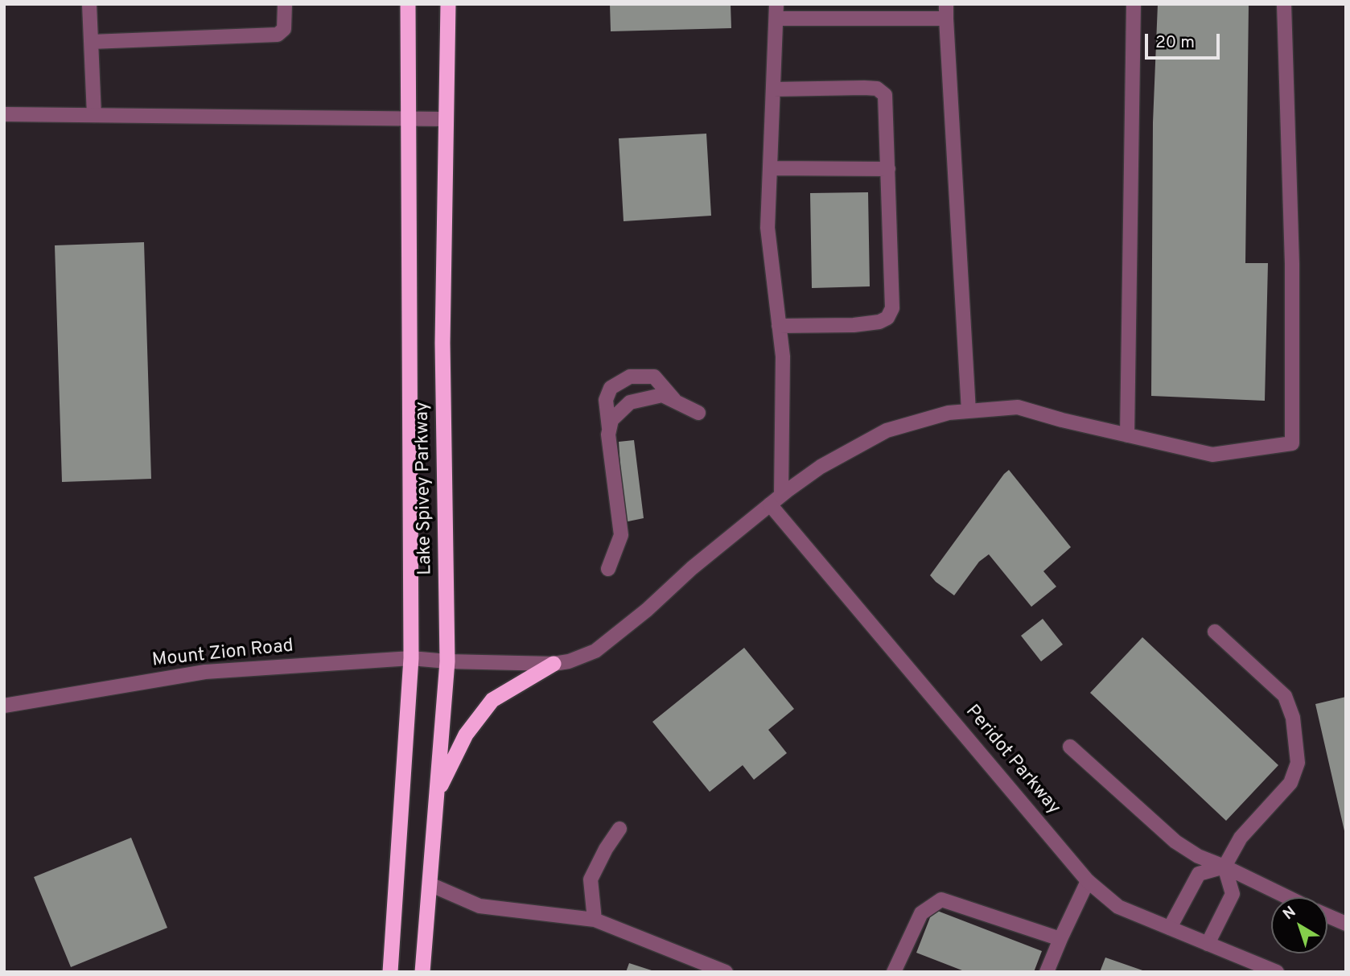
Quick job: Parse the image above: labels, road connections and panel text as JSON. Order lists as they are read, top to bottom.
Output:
{
  "streets": {
    "highway": ["Lake Spivey Parkway"],
    "street": ["Mount Zion Road", "Peridot Parkway"]
  },
  "crossings": [
    ["Lake Spivey Parkway", "Mount Zion Road"],
    ["Mount Zion Road", "Peridot Parkway"]
  ],
  "scale_bar": "20 m",
  "north": "top left"
}
